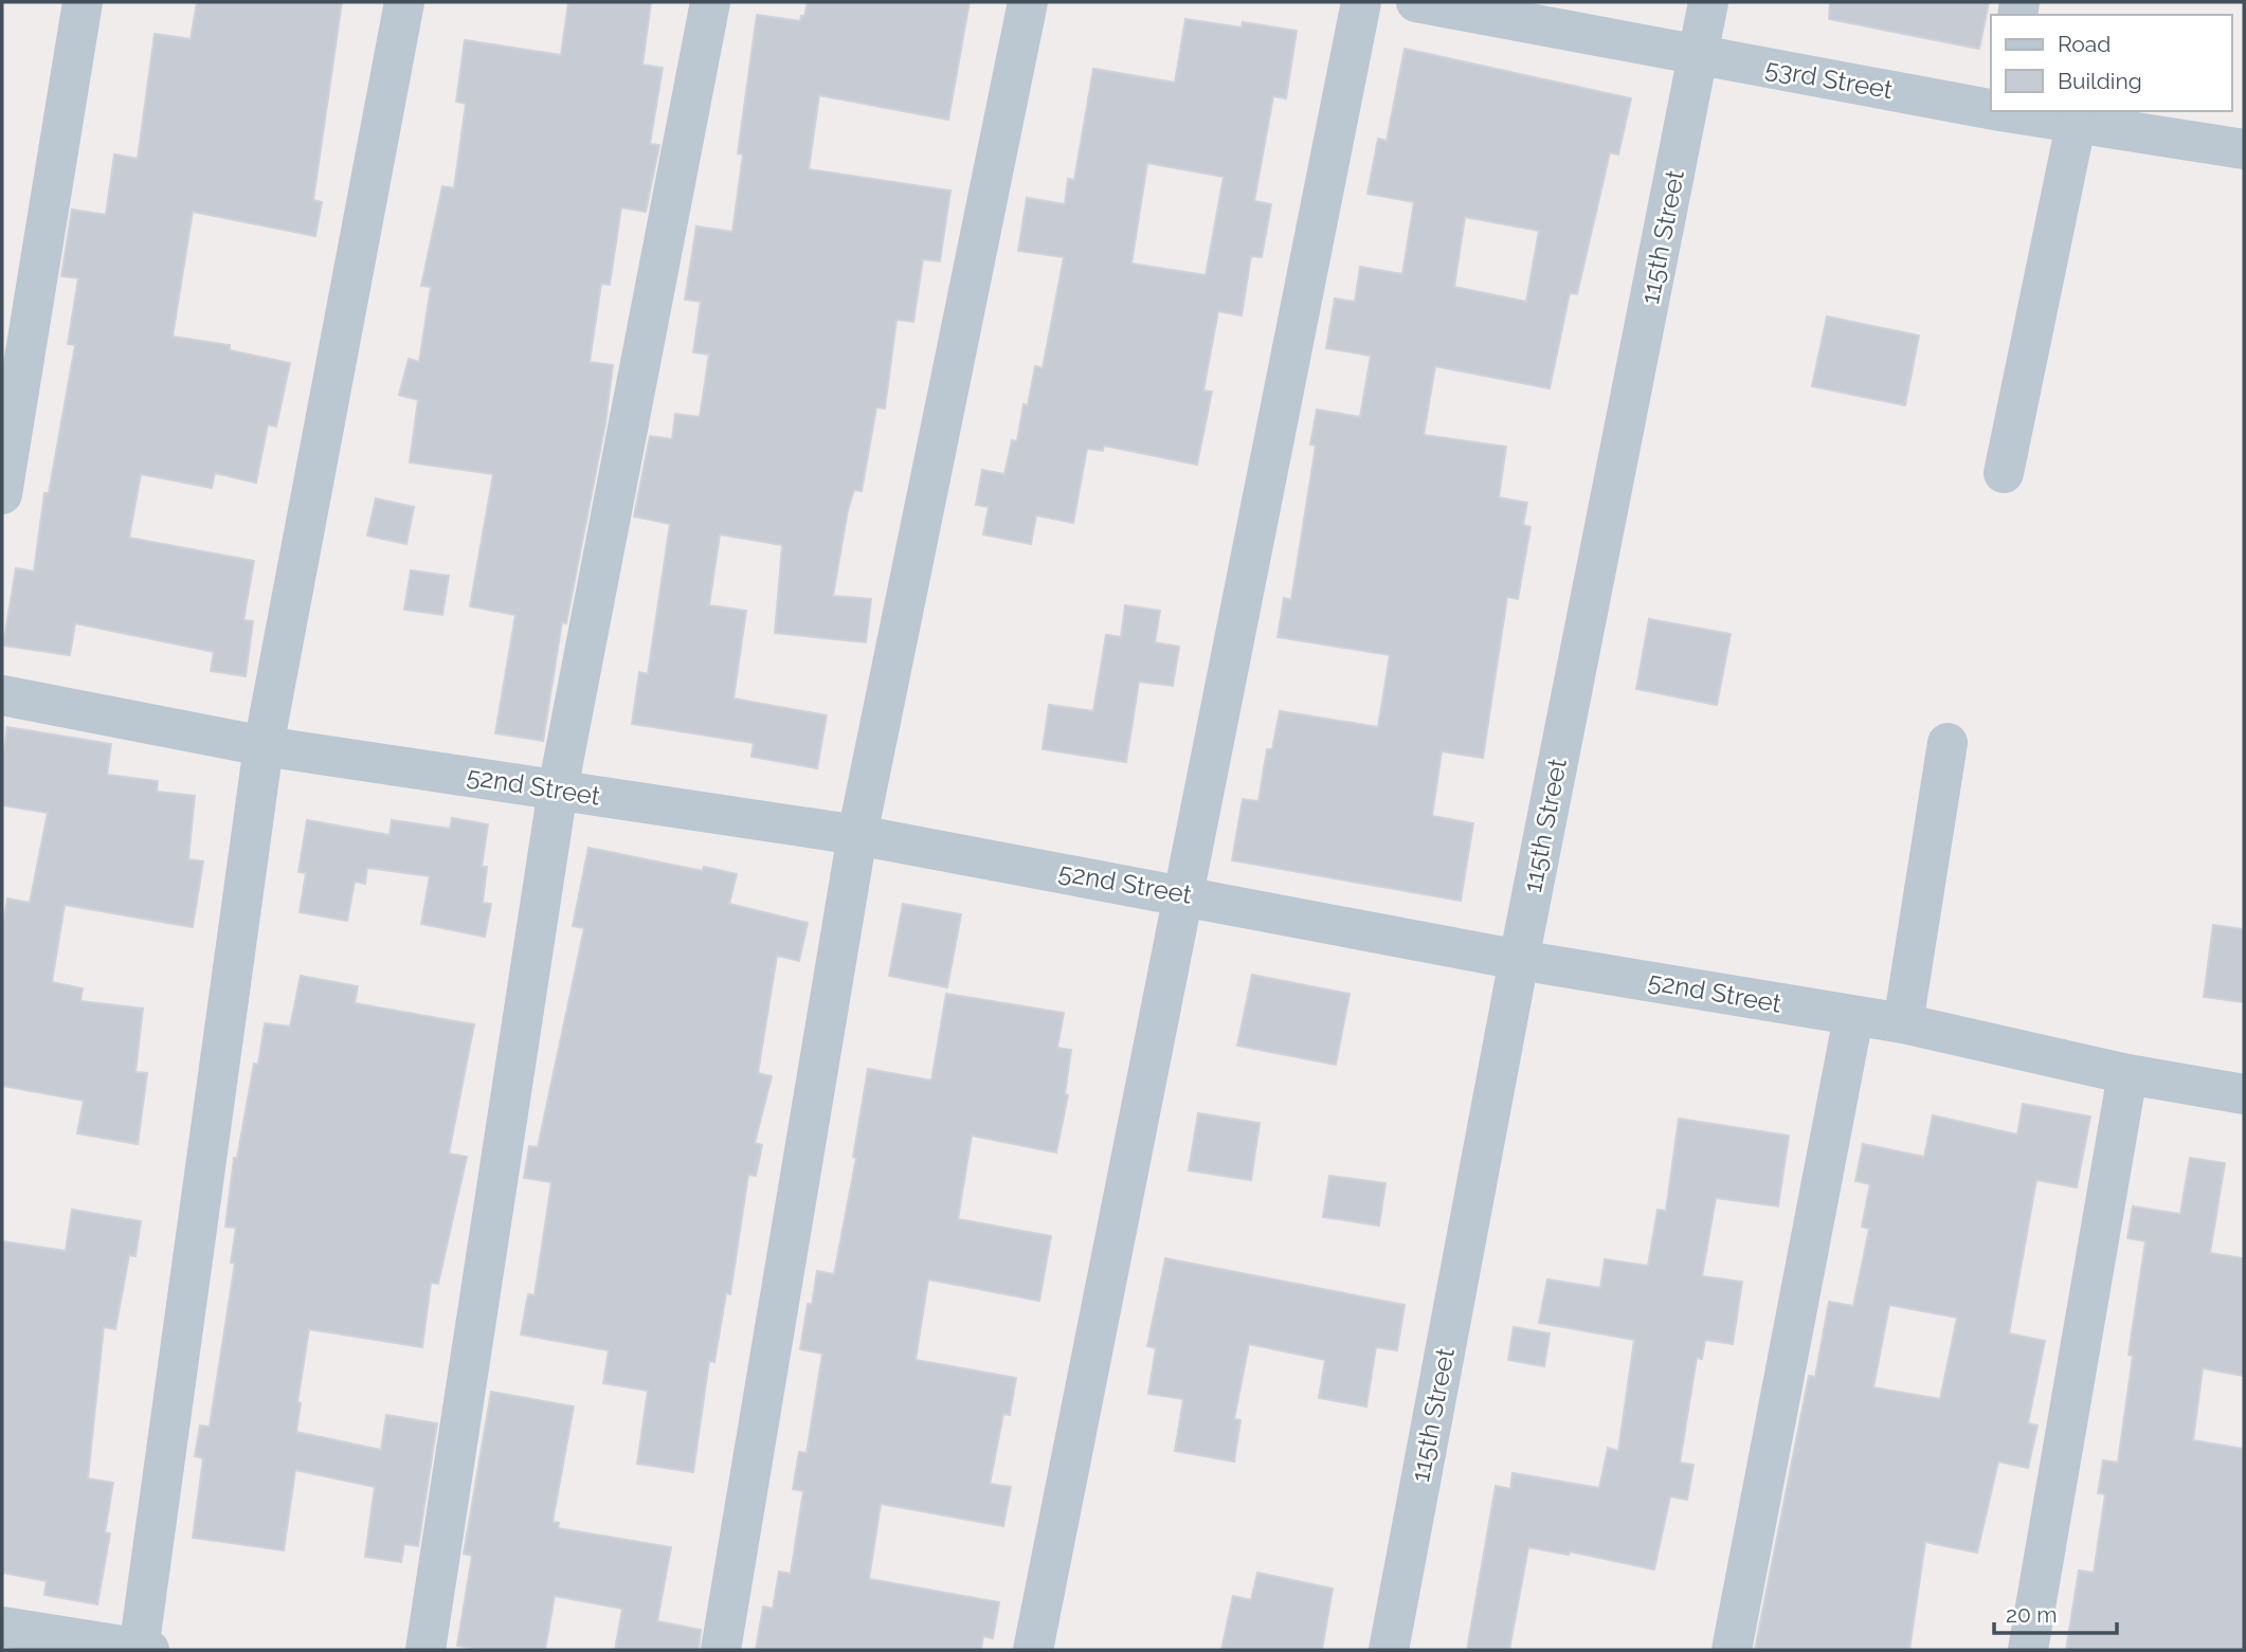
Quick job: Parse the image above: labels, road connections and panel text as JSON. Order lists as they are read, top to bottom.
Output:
{
  "streets": {
    "street": ["53rd Street", "115th Street", "52nd Street"]
  },
  "crossings": [
    ["53rd Street", "115th Street"],
    ["115th Street", "52nd Street"]
  ],
  "legend": ["Road", "Building"],
  "scale_bar": "20 m"
}
